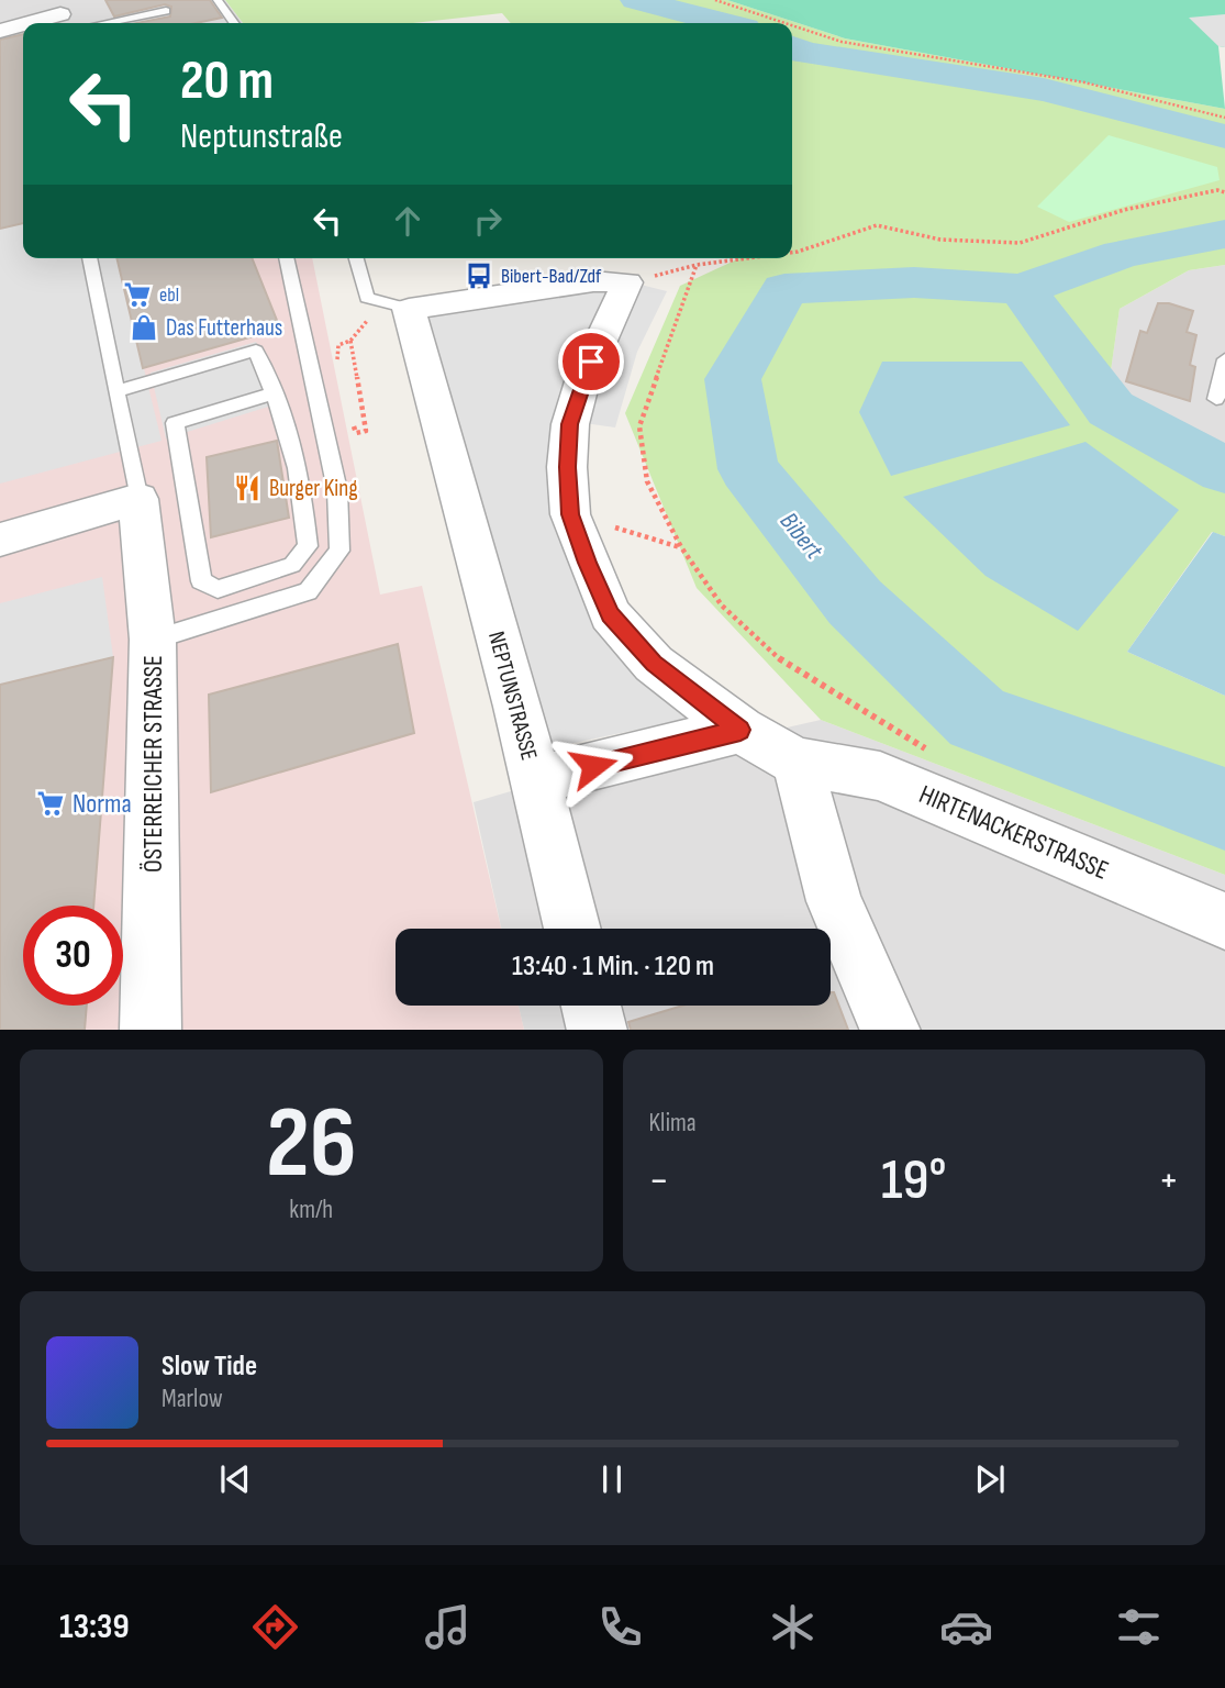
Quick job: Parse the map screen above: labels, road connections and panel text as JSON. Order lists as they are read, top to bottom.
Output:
{
  "streets": {
    "street": ["NEPTUNSTRASSE", "ÖSTERREICHER STRASSE", "HIRTENACKERSTRASSE"]
  },
  "crossings": [
    ["NEPTUNSTRASSE", "HIRTENACKERSTRASSE"]
  ],
  "water": ["Bibert"],
  "places": {
    "bus stop": ["Bibert-Bad/Zdf"],
    "supermarket": ["ebl", "Norma"],
    "shop": ["Das Futterhaus"],
    "restaurant": ["Burger King"]
  },
  "page": {
    "turn": ["20 m", "Neptunstraße"],
    "limit": "30",
    "trip": "13:40 · 1 Min. · 120 m",
    "tile": [
      ["26", "km/h"],
      "Klima"
    ],
    "heat": ["−", "19°", "+"],
    "song": ["Slow Tide", "Marlow"],
    "tabs": "13:39"
  }
}
